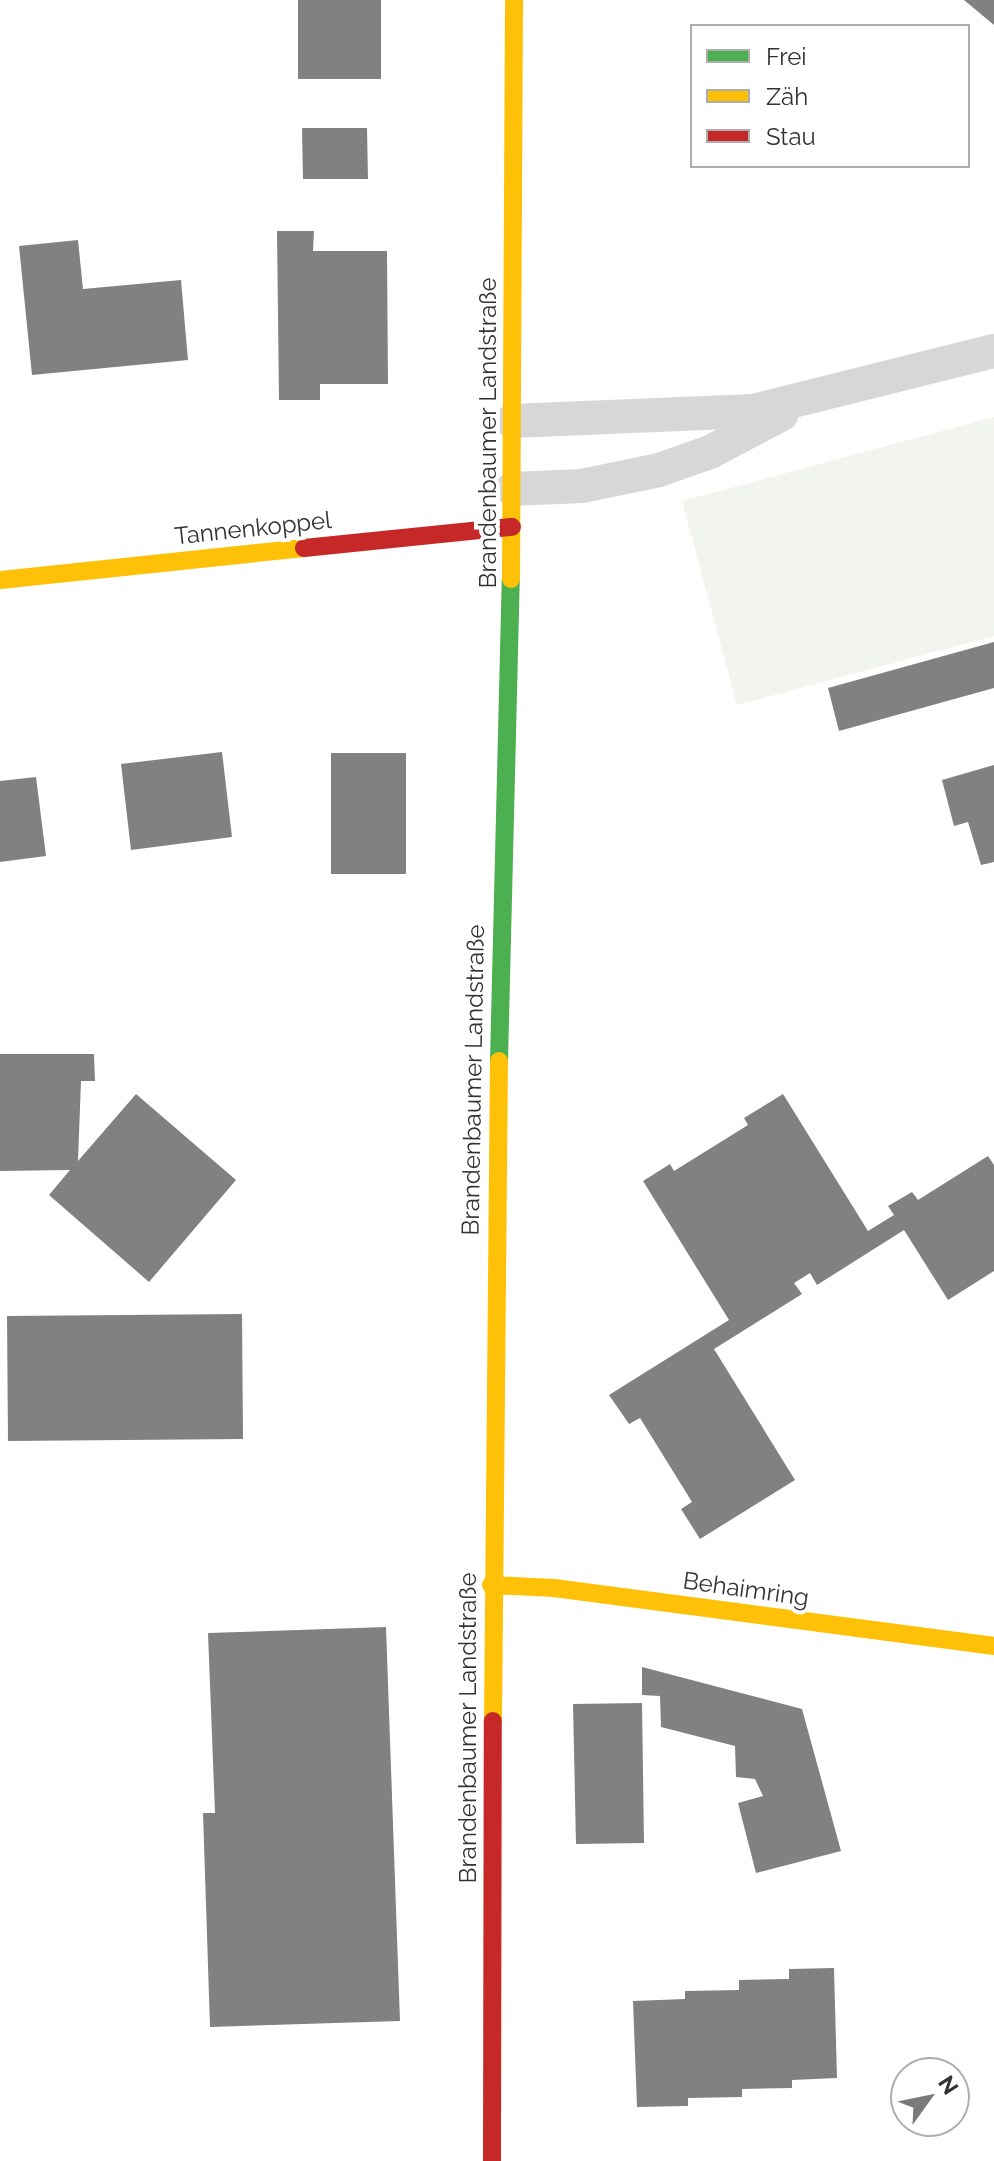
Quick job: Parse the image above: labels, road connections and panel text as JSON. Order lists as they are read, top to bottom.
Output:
{
  "streets": {
    "main road": ["Brandenbaumer Landstraße", "Tannenkoppel", "Behaimring"]
  },
  "crossings": [
    ["Brandenbaumer Landstraße", "Tannenkoppel"],
    ["Brandenbaumer Landstraße", "Behaimring"]
  ],
  "legend": ["Frei", "Zäh", "Stau"],
  "north": "top right"
}
